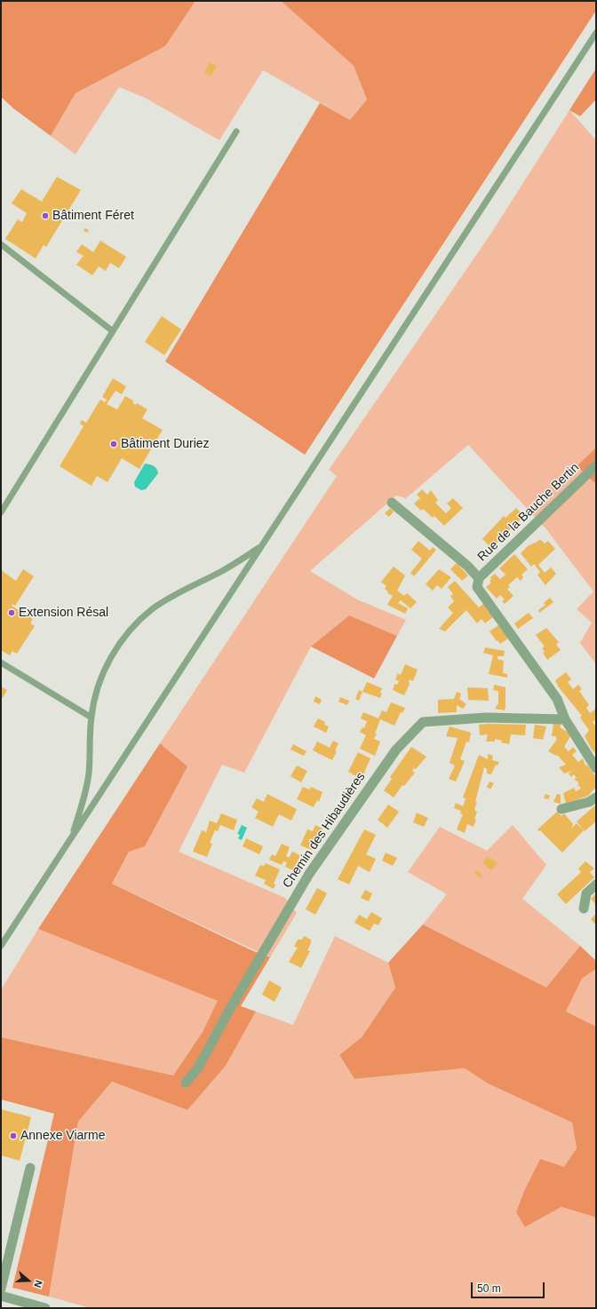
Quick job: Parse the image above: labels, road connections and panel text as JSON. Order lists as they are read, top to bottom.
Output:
{
  "streets": {
    "street": ["Rue de la Bauche Bertin", "Chemin des Hibaudières"]
  },
  "crossings": [
    ["Rue de la Bauche Bertin", "Chemin des Hibaudières"]
  ],
  "places": [
    "Bâtiment Féret",
    "Bâtiment Duriez",
    "Extension Résal",
    "Annexe Viarme"
  ],
  "scale_bar": "50 m",
  "north": "right"
}
